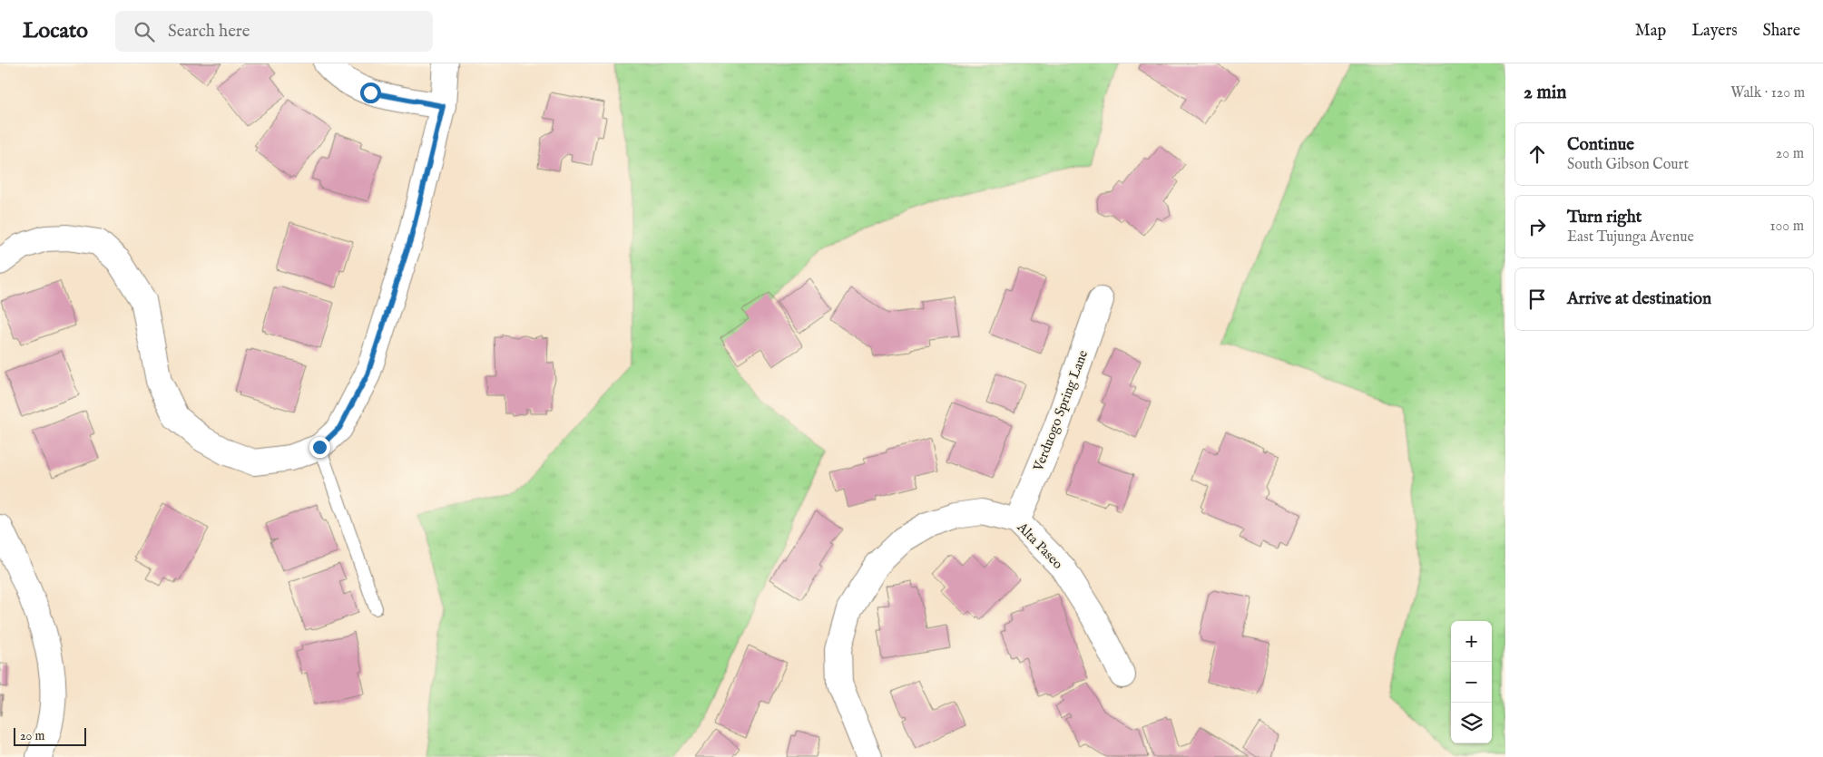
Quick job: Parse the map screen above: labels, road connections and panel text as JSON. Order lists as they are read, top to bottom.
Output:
{
  "streets": {
    "street": ["Verduogo Spring Lane", "Alta Paseo"]
  },
  "crossings": [
    ["Verduogo Spring Lane", "Alta Paseo"]
  ],
  "scale_bar": "20 m",
  "page": {
    "header": "Locato",
    "search": "Search here",
    "nav": ["Map", "Layers", "Share"],
    "heading": ["2 min", "Walk · 120 m"],
    "list": [
      ["Continue", "South Gibson Court", "20 m"],
      ["Turn right", "East Tujunga Avenue", "100 m"],
      "Arrive at destination"
    ],
    "map_buttons": ["+", "−"],
    "scale": "20 m"
  }
}
